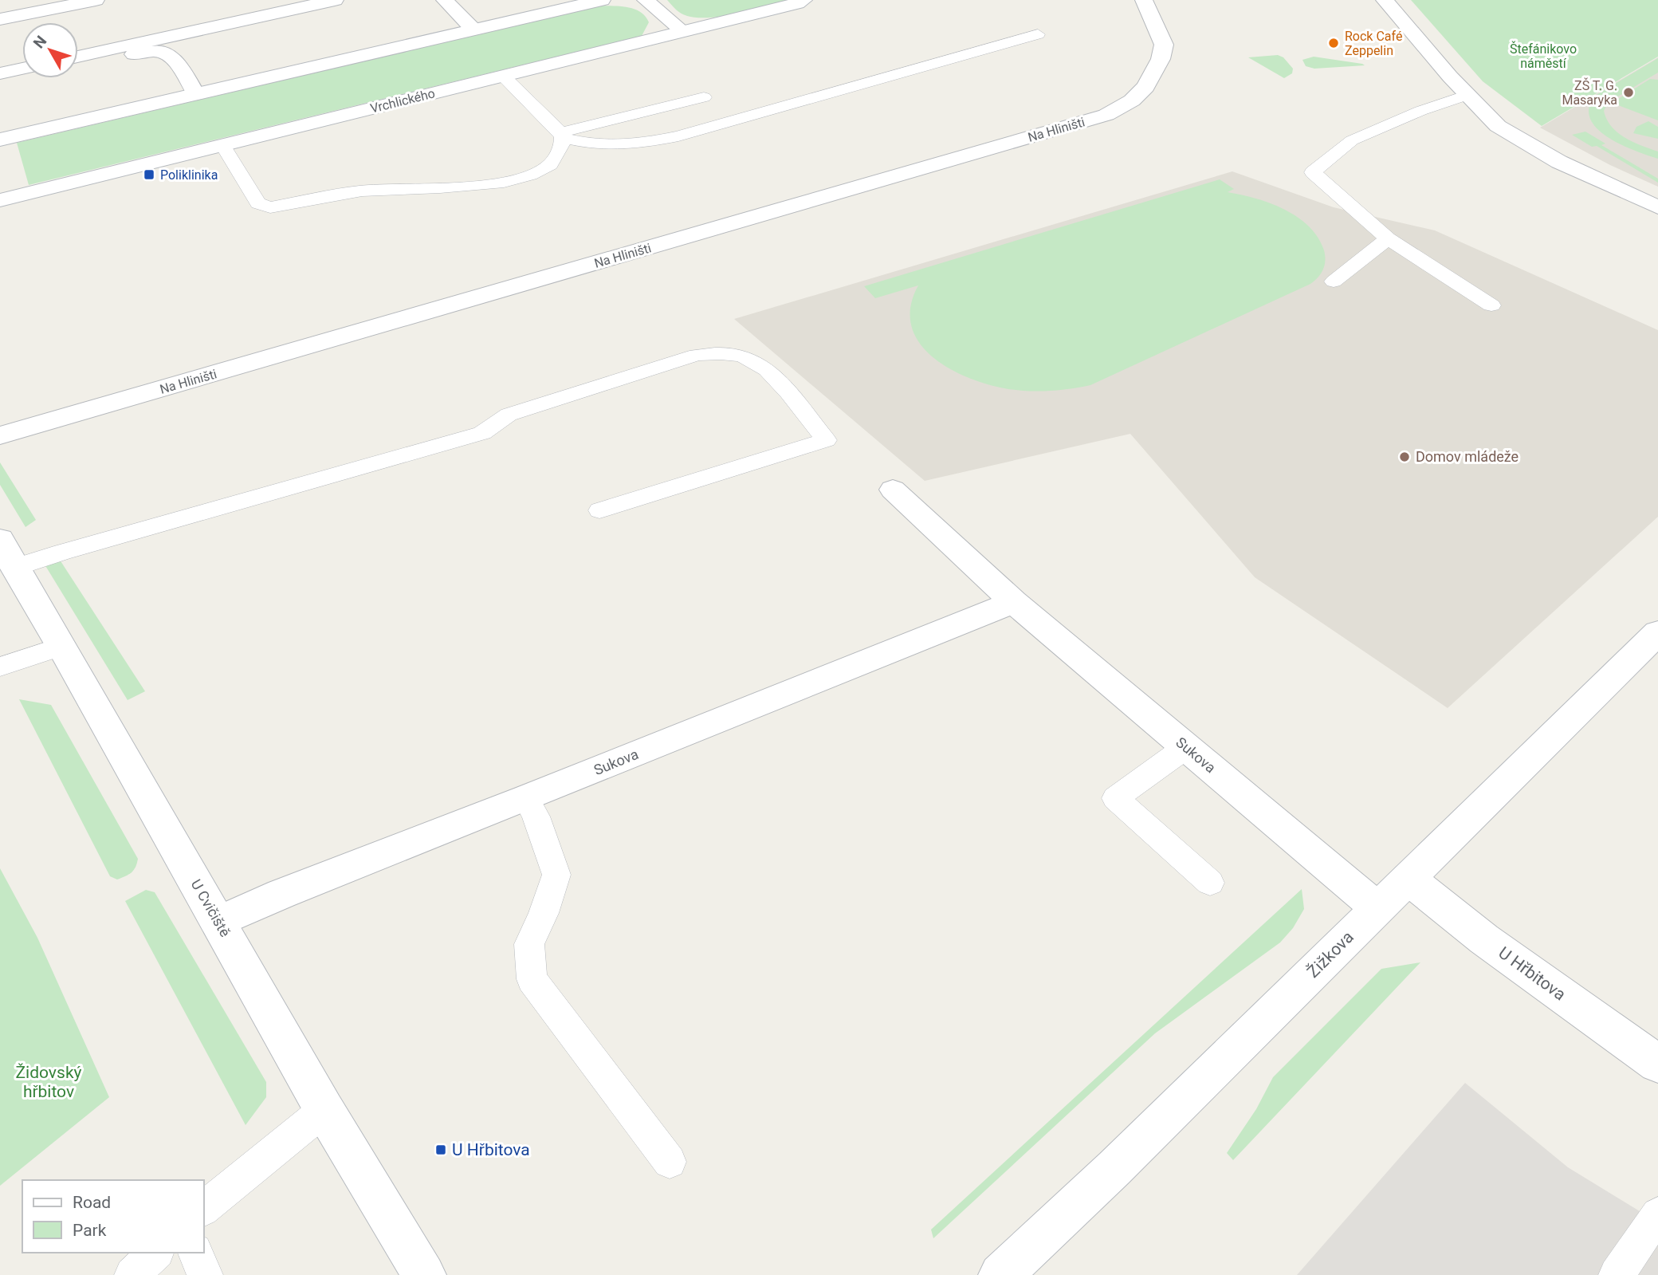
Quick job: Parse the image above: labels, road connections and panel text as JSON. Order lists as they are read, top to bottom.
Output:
{
  "streets": {
    "street": [
      "Vrchlického",
      "Na Hliništi",
      "Sukova",
      "U Cvičiště",
      "Žižkova",
      "U Hřbitova"
    ]
  },
  "crossings": [
    ["Sukova", "U Cvičiště"],
    ["Sukova", "Žižkova"],
    ["Žižkova", "U Hřbitova"]
  ],
  "parks": ["Štefánikovo náměstí", "Židovský hřbitov"],
  "places": {
    "other": ["Rock Café Zeppelin", "ZŠ T. G. Masaryka", "Domov mládeže"],
    "transit": ["Poliklinika", "U Hřbitova"]
  },
  "legend": ["Road", "Park"],
  "north": "top left"
}
